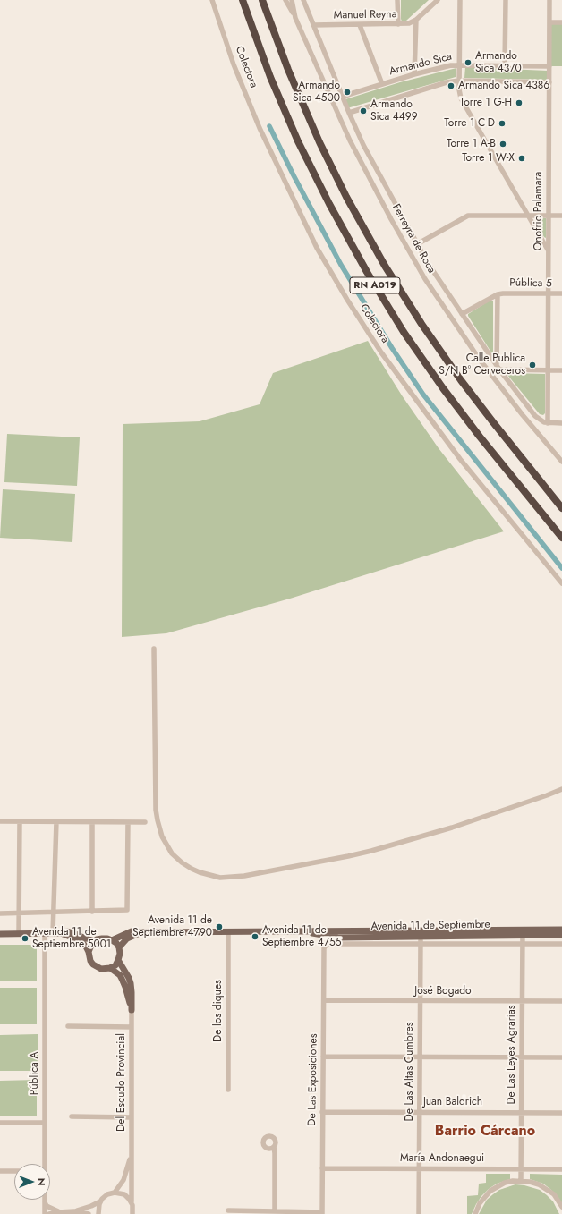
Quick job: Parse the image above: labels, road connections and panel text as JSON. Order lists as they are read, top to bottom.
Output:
{
  "streets": {
    "highway": ["RN A019"],
    "main road": ["Avenida 11 de Septiembre"],
    "street": [
      "Manuel Reyna",
      "Armando Sica",
      "Colectora",
      "Onofrio Palamara",
      "Ferreyra de Roca",
      "Pública 5",
      "José Bogado",
      "De los diques",
      "De Las Leyes Agrarias",
      "De Las Altas Cumbres",
      "Pública A",
      "De Las Exposiciones",
      "Del Escudo Provincial",
      "Juan Baldrich",
      "María Andonaegui"
    ]
  },
  "crossings": [
    ["Manuel Reyna", "Ferreyra de Roca"],
    ["Armando Sica", "Onofrio Palamara"],
    ["Armando Sica", "Ferreyra de Roca"],
    ["Onofrio Palamara", "Pública 5"],
    ["Avenida 11 de Septiembre", "De los diques"],
    ["Avenida 11 de Septiembre", "De Las Leyes Agrarias"],
    ["Avenida 11 de Septiembre", "De Las Altas Cumbres"],
    ["José Bogado", "De Las Leyes Agrarias"],
    ["José Bogado", "De Las Altas Cumbres"],
    ["José Bogado", "De Las Exposiciones"],
    ["De Las Leyes Agrarias", "Juan Baldrich"],
    ["De Las Leyes Agrarias", "María Andonaegui"],
    ["De Las Altas Cumbres", "De Las Exposiciones"],
    ["De Las Altas Cumbres", "Juan Baldrich"],
    ["De Las Altas Cumbres", "María Andonaegui"],
    ["De Las Exposiciones", "Juan Baldrich"],
    ["De Las Exposiciones", "María Andonaegui"]
  ],
  "districts": ["Barrio Cárcano"],
  "places": [
    "Armando Sica 4370",
    "Armando Sica 4386",
    "Armando Sica 4500",
    "Torre 1 G-H",
    "Armando Sica 4499",
    "Torre 1 C-D",
    "Torre 1 A-B",
    "Torre 1 W-X",
    "Calle Publica S/N B° Cerveceros",
    "Avenida 11 de Septiembre 4790",
    "Avenida 11 de Septiembre 4755",
    "Avenida 11 de Septiembre 5001"
  ],
  "north": "right"
}
